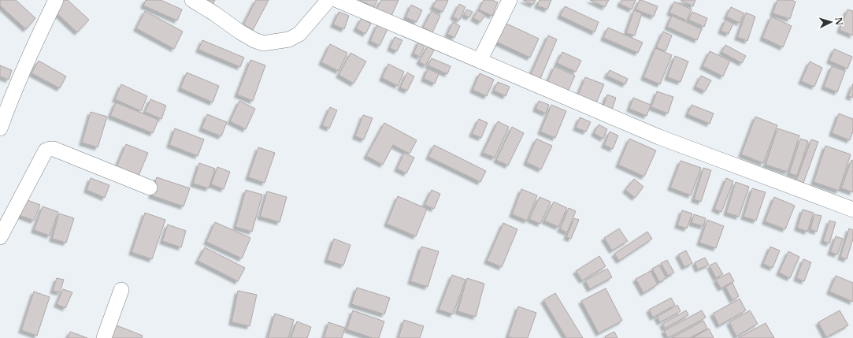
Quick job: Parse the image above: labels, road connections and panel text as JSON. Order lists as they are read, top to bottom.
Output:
{
  "north": "right"
}
